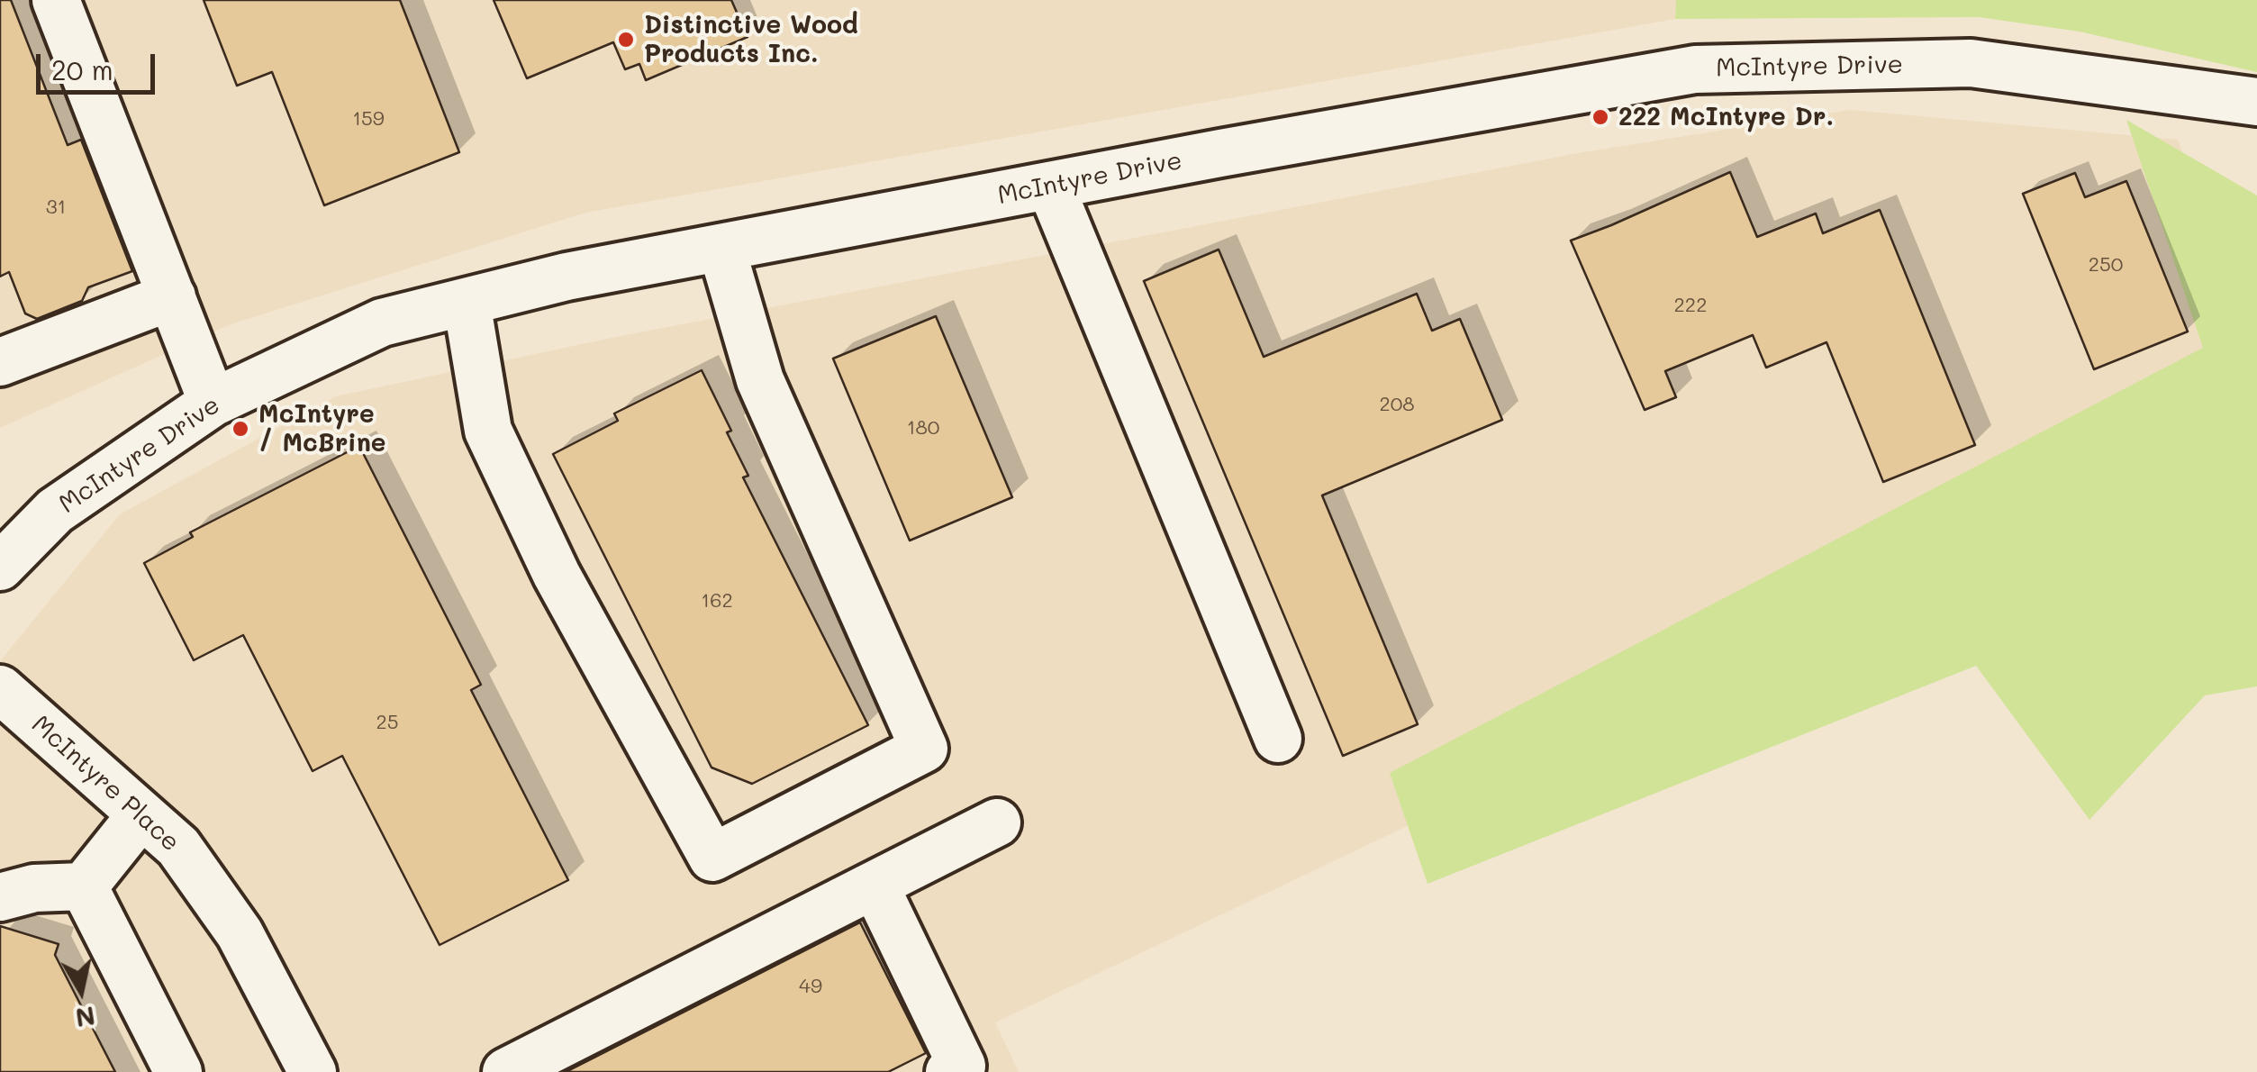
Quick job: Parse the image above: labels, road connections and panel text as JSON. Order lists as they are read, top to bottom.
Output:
{
  "streets": {
    "street": ["McIntyre Drive", "McIntyre Place"]
  },
  "places": ["Distinctive Wood Products Inc.", "222 McIntyre Dr.", "McIntyre / McBrine"],
  "house_numbers": [
    "159",
    "31",
    "250",
    "222",
    "208",
    "180",
    "162",
    "25",
    "49"
  ],
  "scale_bar": "20 m",
  "north": "bottom"
}
